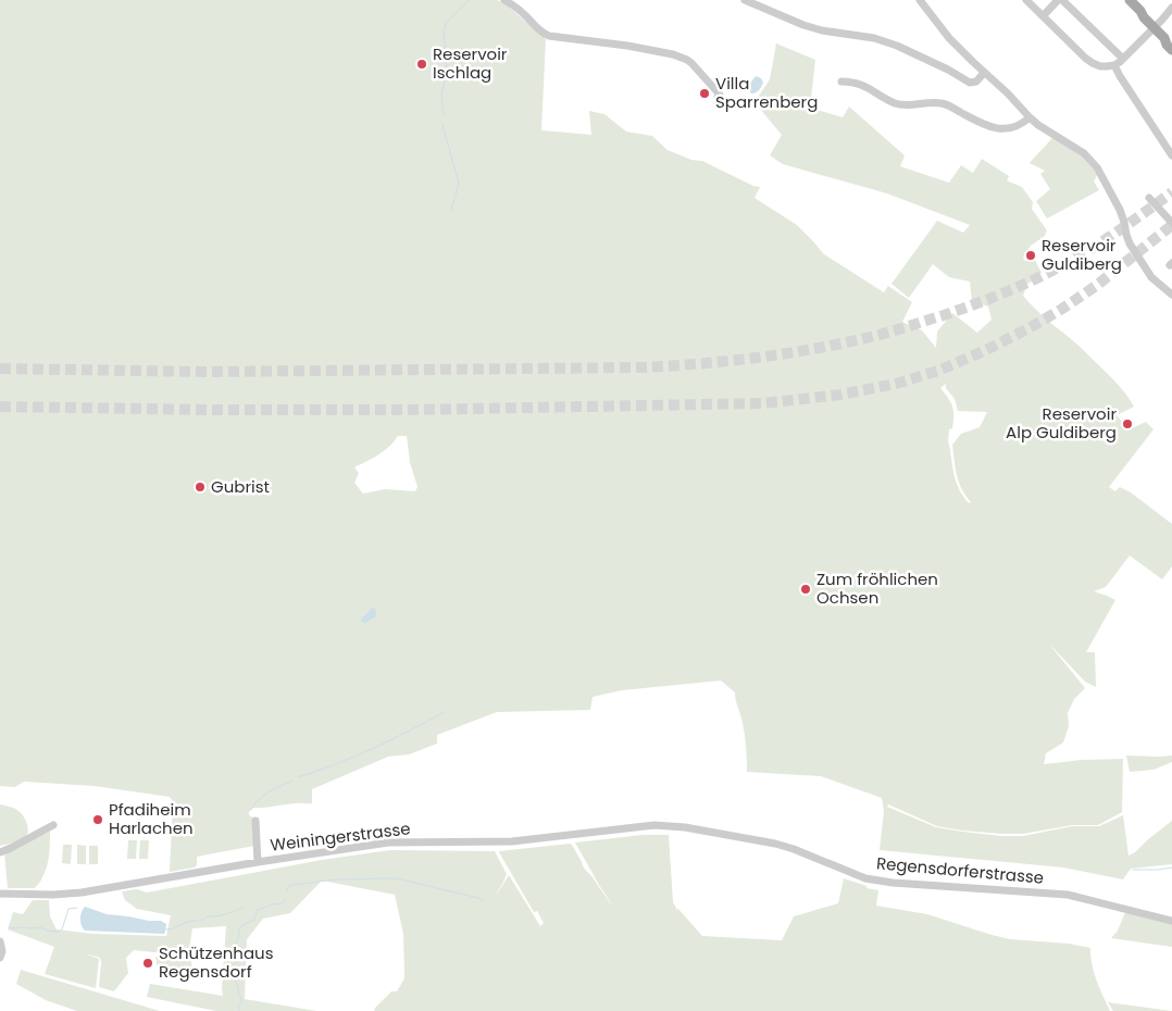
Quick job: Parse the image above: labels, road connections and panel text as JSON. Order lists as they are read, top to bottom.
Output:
{
  "streets": {
    "street": ["Weiningerstrasse", "Regensdorferstrasse"]
  },
  "crossings": [
    ["Weiningerstrasse", "Regensdorferstrasse"]
  ],
  "places": [
    "Reservoir Ischlag",
    "Villa Sparrenberg",
    "Reservoir Guldiberg",
    "Reservoir Alp Guldiberg",
    "Gubrist",
    "Zum fröhlichen Ochsen",
    "Pfadiheim Harlachen",
    "Schützenhaus Regensdorf"
  ]
}
